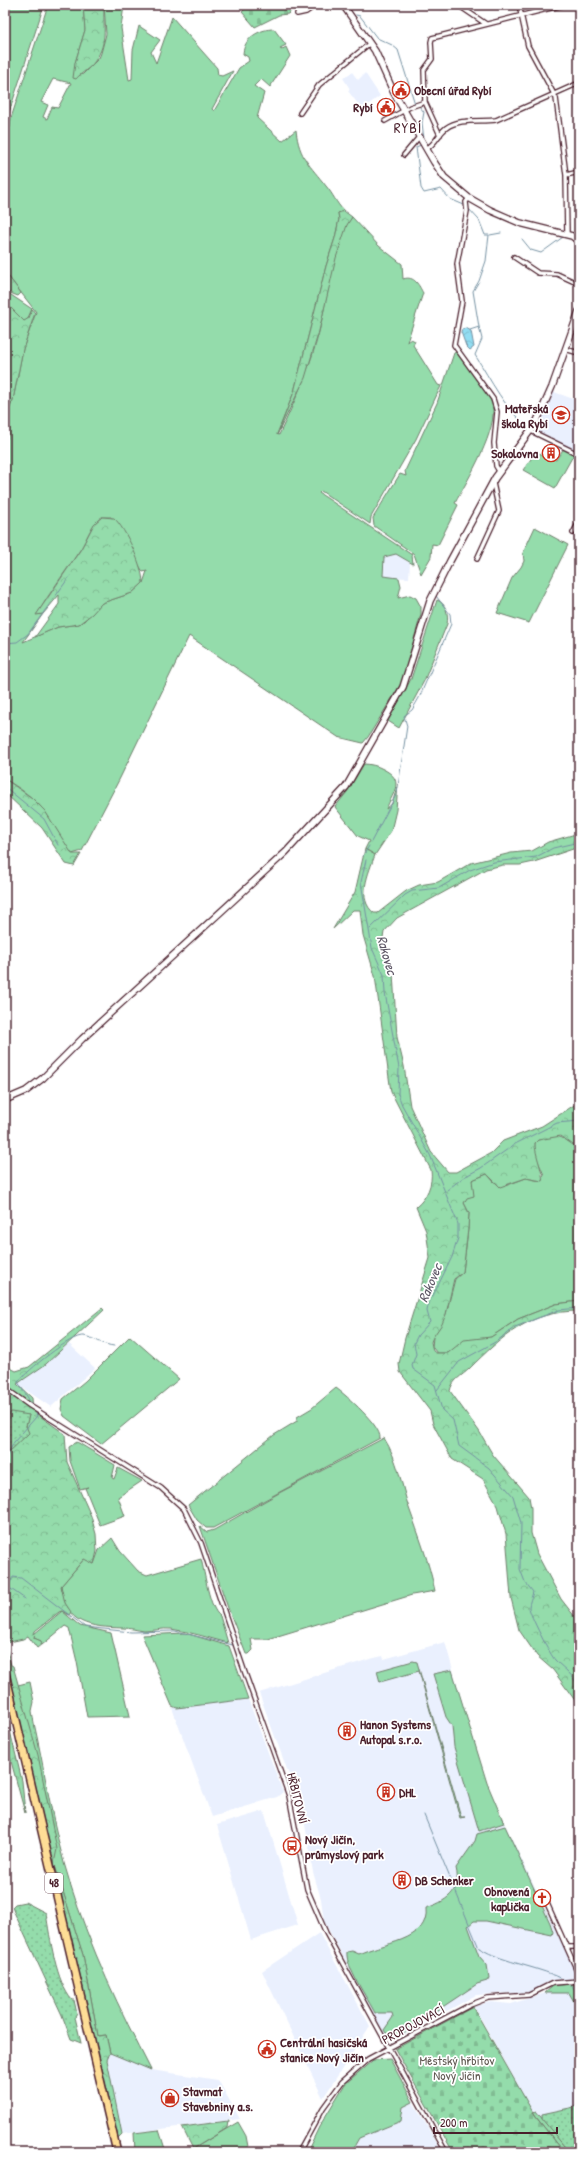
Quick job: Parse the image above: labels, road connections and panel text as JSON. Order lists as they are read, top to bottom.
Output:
{
  "streets": {
    "highway": ["48"],
    "street": ["HŘBITOVNÍ", "PROPOJOVACÍ"]
  },
  "crossings": [
    ["HŘBITOVNÍ", "PROPOJOVACÍ"]
  ],
  "districts": ["RYBÍ"],
  "water": ["Rakovec"],
  "parks": ["Městský hřbitov Nový Jičín"],
  "places": {
    "public building": ["Obecní úřad Rybí", "Rybí", "Centrální hasičská stanice Nový Jičín"],
    "school or university": ["Mateřská škola Rybí"],
    "building": [
      "Sokolovna",
      "Hanon Systems Autopal s.r.o.",
      "DHL",
      "DB Schenker"
    ],
    "bus stop": ["Nový Jičín, průmyslový park"],
    "church": ["Obnovená kaplička"],
    "shop": ["Stavmat Stavebniny a.s."]
  },
  "scale_bar": "200 m"
}
